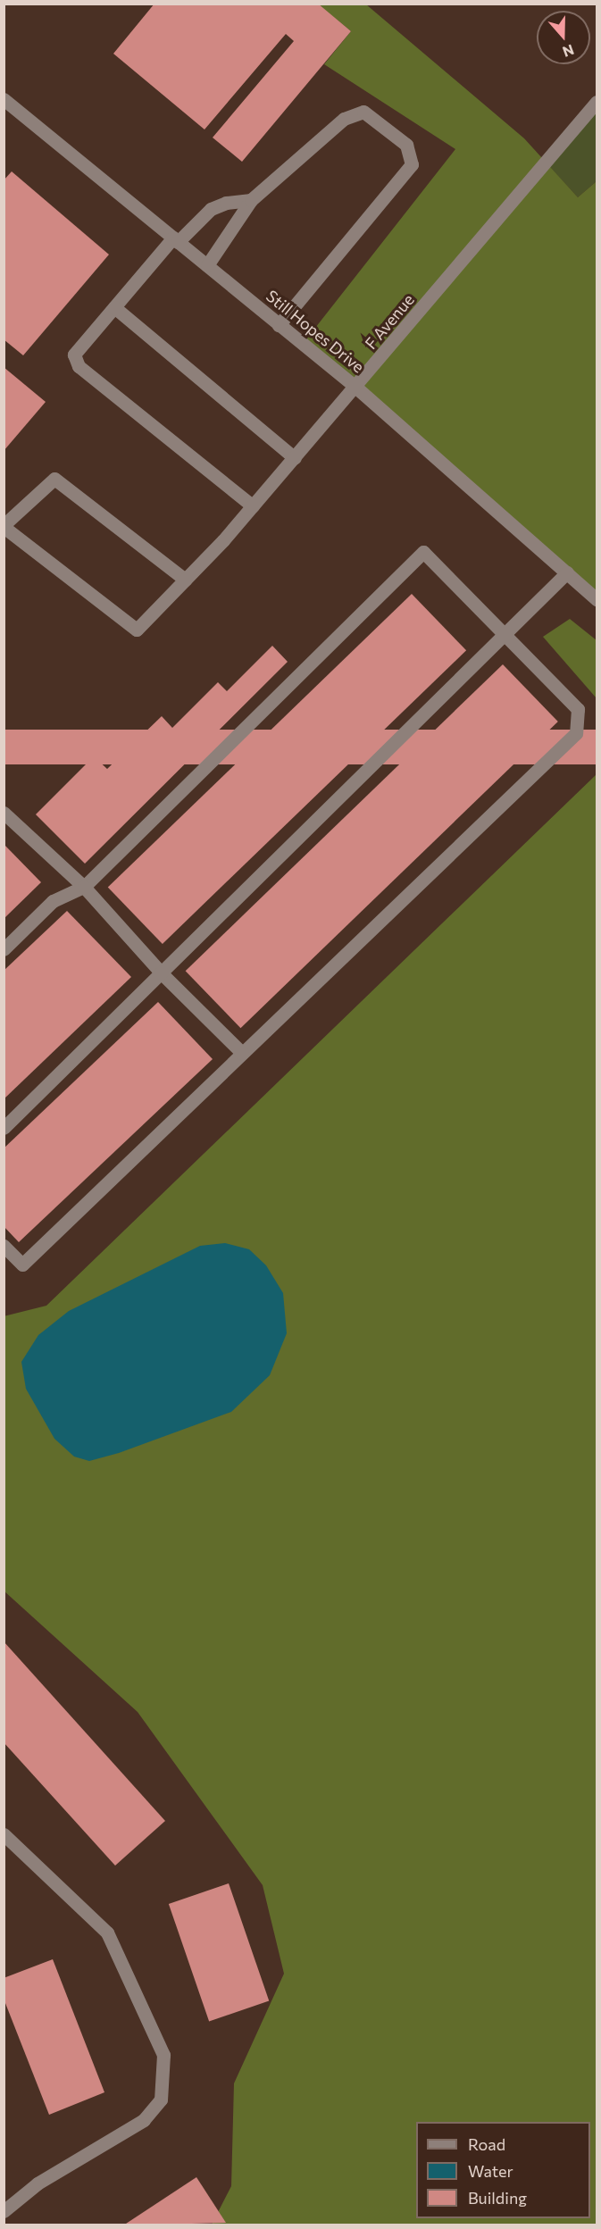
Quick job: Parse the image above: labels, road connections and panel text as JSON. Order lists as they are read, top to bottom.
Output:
{
  "streets": {
    "street": ["F Avenue", "Still Hopes Drive"]
  },
  "crossings": [
    ["F Avenue", "Still Hopes Drive"]
  ],
  "legend": ["Road", "Water", "Building"],
  "north": "bottom"
}
